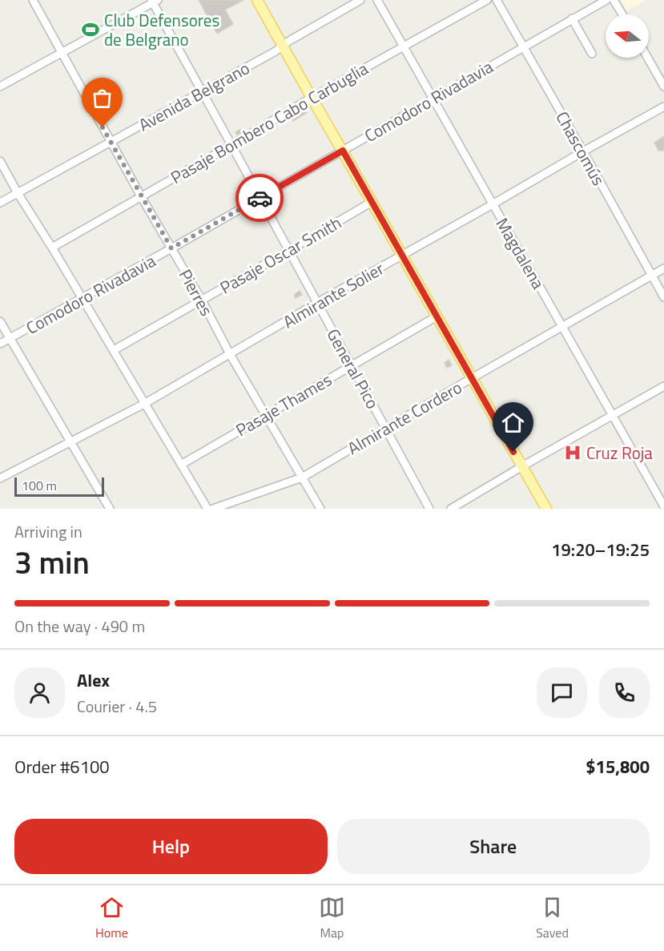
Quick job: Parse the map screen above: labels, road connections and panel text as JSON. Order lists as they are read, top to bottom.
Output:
{
  "streets": {
    "street": [
      "Avenida Belgrano",
      "Comodoro Rivadavia",
      "Pasaje Bombero Cabo Carbuglia",
      "Chascomús",
      "Magdalena",
      "Pasaje Oscar Smith",
      "Pierres",
      "Almirante Solier",
      "General Pico",
      "Pasaje Thames",
      "Almirante Cordero"
    ]
  },
  "crossings": [
    ["Avenida Belgrano", "Pierres"],
    ["Avenida Belgrano", "General Pico"],
    ["Comodoro Rivadavia", "Chascomús"],
    ["Comodoro Rivadavia", "Magdalena"],
    ["Comodoro Rivadavia", "Pierres"],
    ["Comodoro Rivadavia", "General Pico"],
    ["Pasaje Bombero Cabo Carbuglia", "Magdalena"],
    ["Pasaje Bombero Cabo Carbuglia", "Pierres"],
    ["Pasaje Bombero Cabo Carbuglia", "General Pico"],
    ["Chascomús", "Almirante Solier"],
    ["Chascomús", "Almirante Cordero"],
    ["Magdalena", "Almirante Solier"],
    ["Magdalena", "Almirante Cordero"],
    ["Pasaje Oscar Smith", "Pierres"],
    ["Pasaje Oscar Smith", "General Pico"],
    ["Pierres", "Almirante Solier"],
    ["Pierres", "Pasaje Thames"],
    ["Pierres", "Almirante Cordero"],
    ["Almirante Solier", "General Pico"],
    ["General Pico", "Pasaje Thames"],
    ["General Pico", "Almirante Cordero"]
  ],
  "places": {
    "sports": ["Club Defensores de Belgrano"],
    "hospital": ["Cruz Roja"]
  },
  "scale_bar": "100 m",
  "north": "left",
  "page": {
    "scale": "100 m",
    "heading": ["3 min", "Arriving in", "19:20–19:25"],
    "panel": [
      "Alex",
      "Courier · 4.5",
      "Order #6100",
      "$15,800"
    ],
    "bar": "On the way · 490 m",
    "buttons": ["Help", "Share"],
    "tabs": ["Home", "Map", "Saved"]
  }
}
